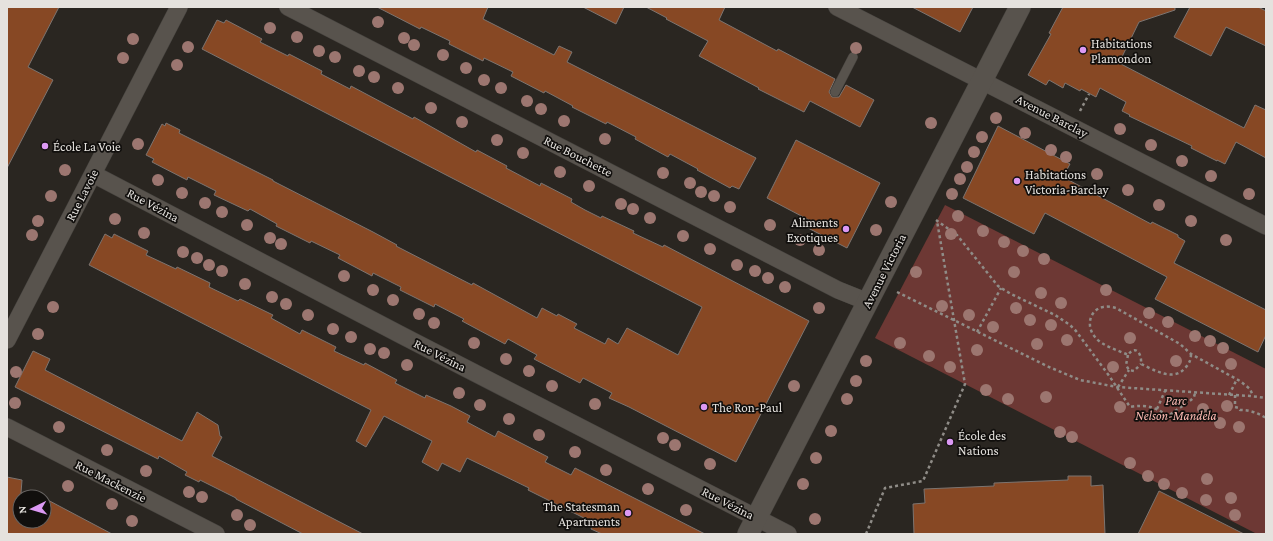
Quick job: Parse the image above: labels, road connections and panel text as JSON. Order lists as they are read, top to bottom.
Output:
{
  "streets": {
    "street": [
      "Avenue Barclay",
      "Rue Bouchette",
      "Rue Lavoie",
      "Rue Vézina",
      "Avenue Victoria",
      "Rue Mackenzie"
    ]
  },
  "crossings": [
    ["Avenue Barclay", "Avenue Victoria"],
    ["Rue Bouchette", "Avenue Victoria"],
    ["Rue Lavoie", "Rue Vézina"],
    ["Rue Vézina", "Avenue Victoria"]
  ],
  "parks": ["Parc Nelson-Mandela"],
  "places": [
    "Habitations Plamondon",
    "École La Voie",
    "Habitations Victoria-Barclay",
    "Aliments Exotiques",
    "The Ron-Paul",
    "École des Nations",
    "The Statesman Apartments"
  ],
  "north": "left"
}
